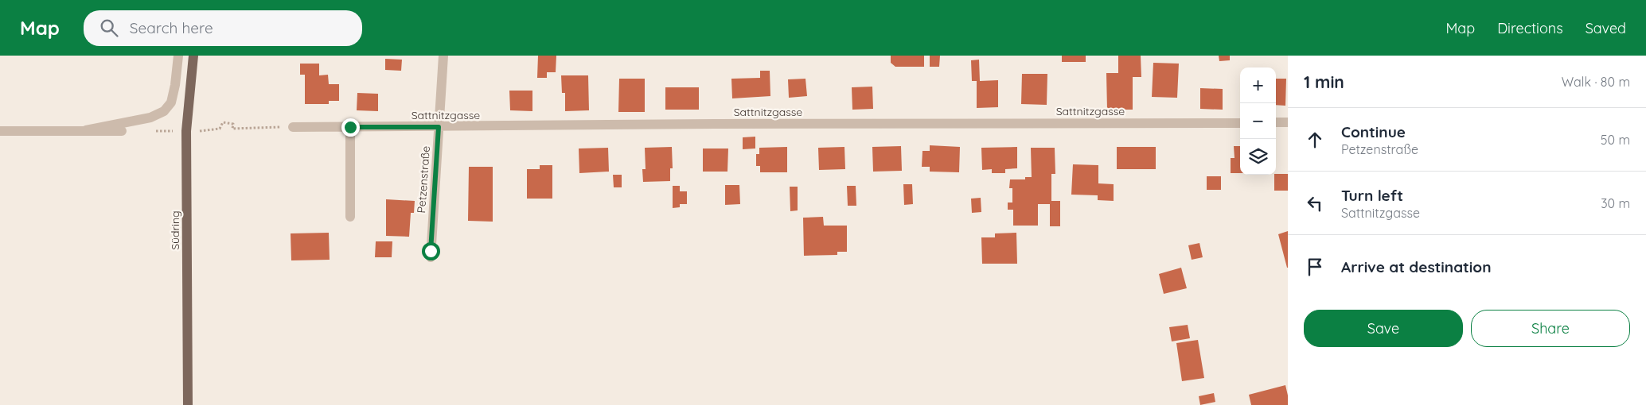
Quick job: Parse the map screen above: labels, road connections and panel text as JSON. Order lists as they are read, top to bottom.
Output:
{
  "streets": {
    "main road": ["Südring"],
    "street": ["Sattnitzgasse", "Petzenstraße"]
  },
  "crossings": [
    ["Sattnitzgasse", "Petzenstraße"]
  ],
  "page": {
    "header": "Map",
    "search": "Search here",
    "nav": ["Map", "Directions", "Saved"],
    "heading": ["1 min", "Walk · 80 m"],
    "map_buttons": ["+", "−"],
    "list": [
      ["Continue", "Petzenstraße", "50 m"],
      ["Turn left", "Sattnitzgasse", "30 m"],
      "Arrive at destination"
    ],
    "buttons": ["Save", "Share"]
  }
}
